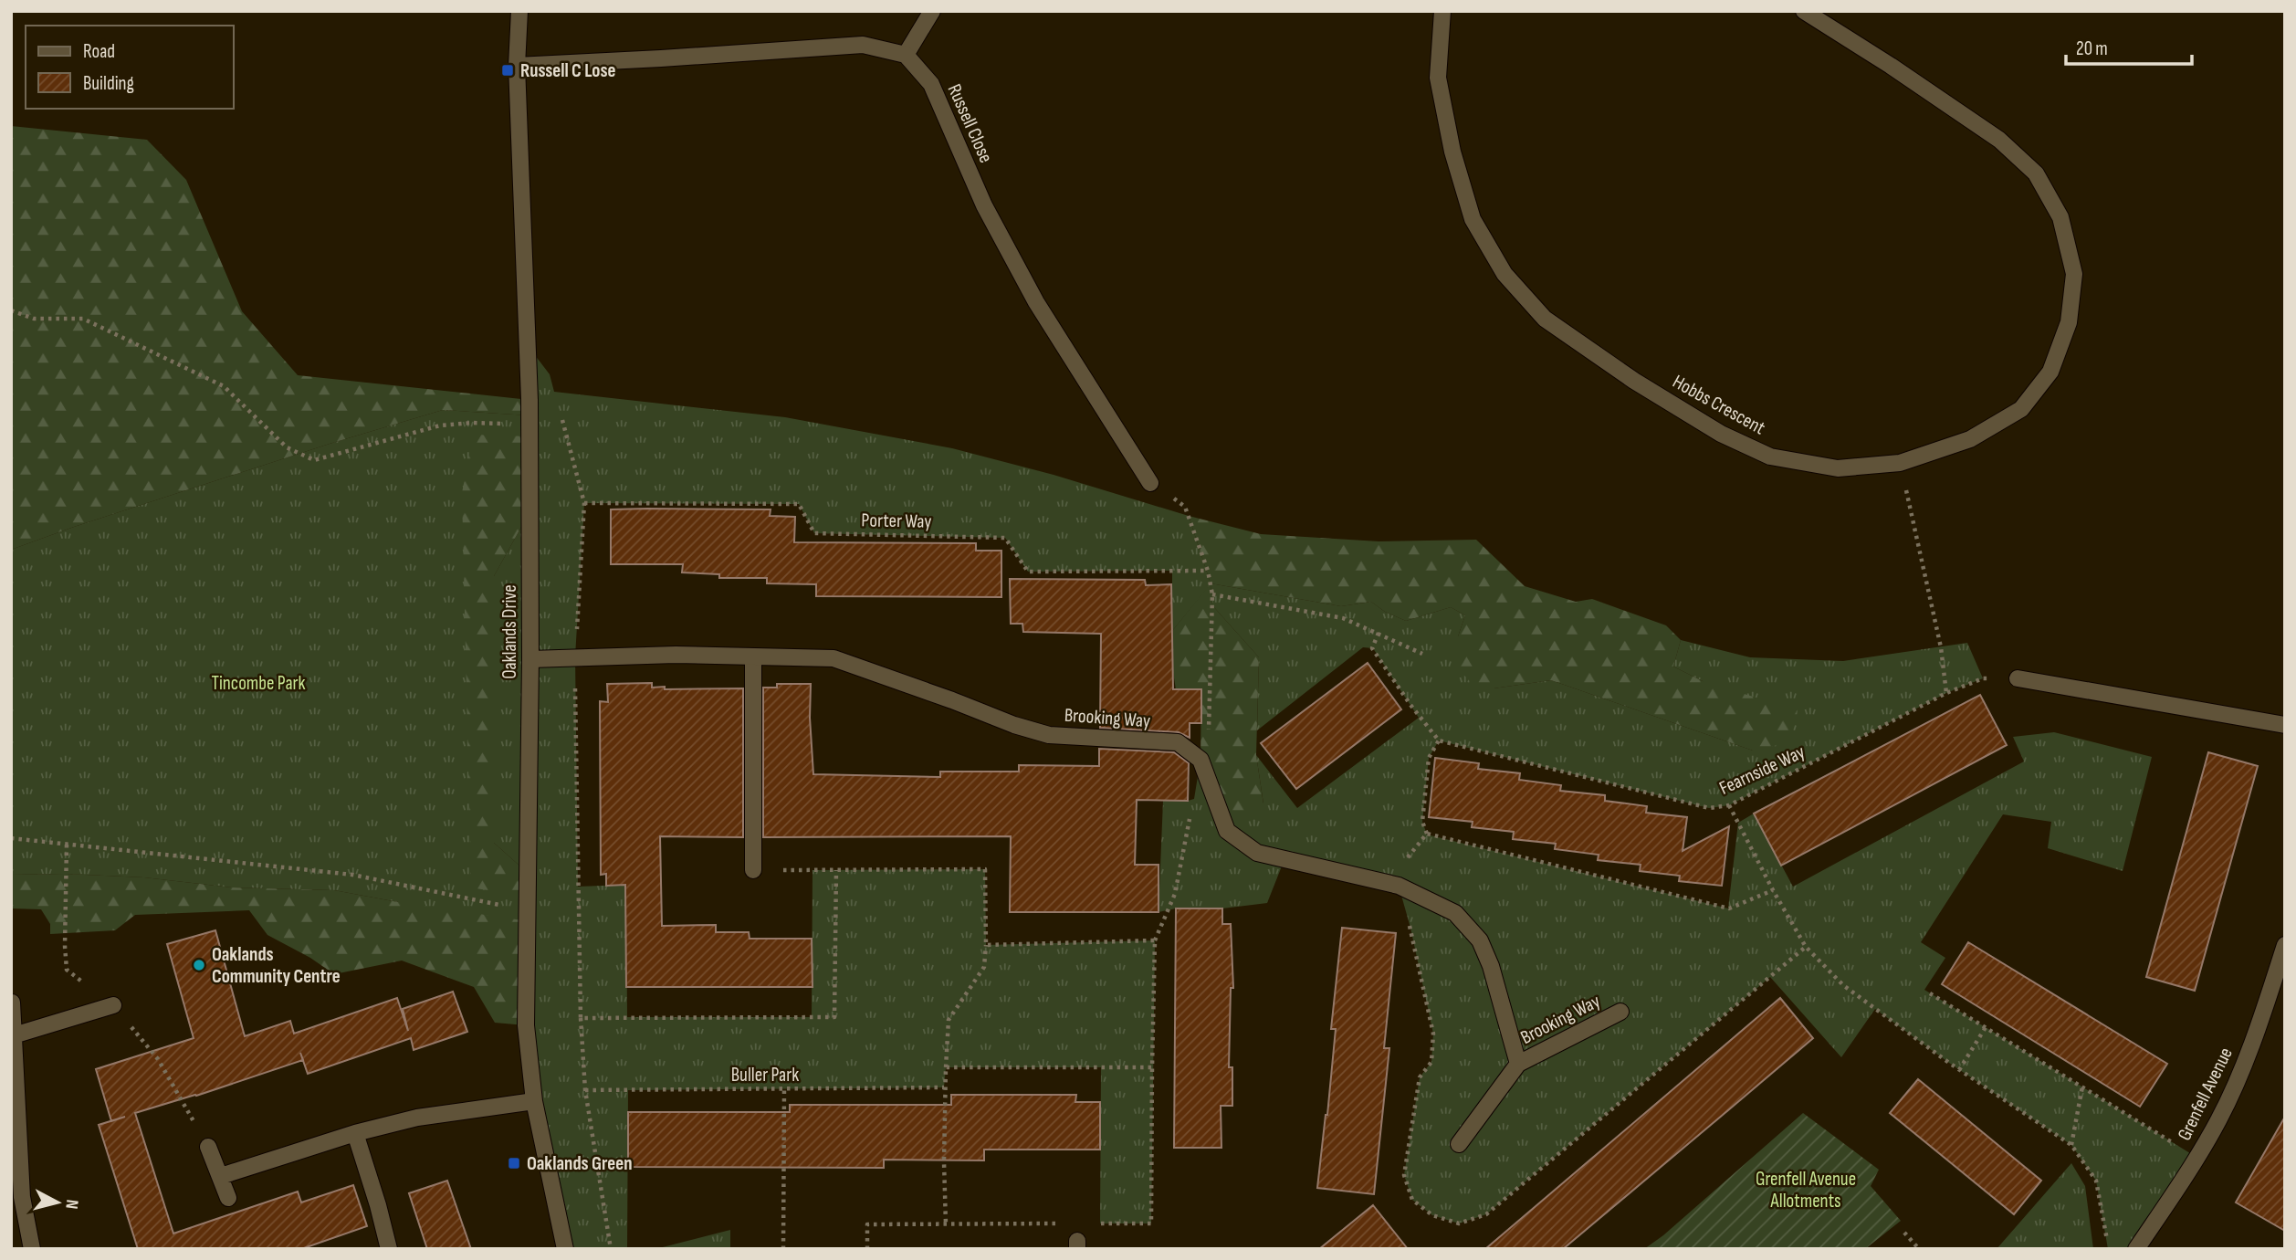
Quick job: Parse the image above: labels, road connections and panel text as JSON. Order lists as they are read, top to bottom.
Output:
{
  "streets": {
    "street": [
      "Russell Close",
      "Hobbs Crescent",
      "Oaklands Drive",
      "Brooking Way",
      "Grenfell Avenue"
    ],
    "path": ["Porter Way", "Fearnside Way", "Buller Park"]
  },
  "crossings": [
    ["Oaklands Drive", "Brooking Way"]
  ],
  "parks": ["Tincombe Park", "Grenfell Avenue Allotments"],
  "places": {
    "transit": ["Russell C Lose", "Oaklands Green"],
    "other": ["Oaklands Community Centre"]
  },
  "legend": ["Road", "Building"],
  "scale_bar": "20 m",
  "north": "right"
}
